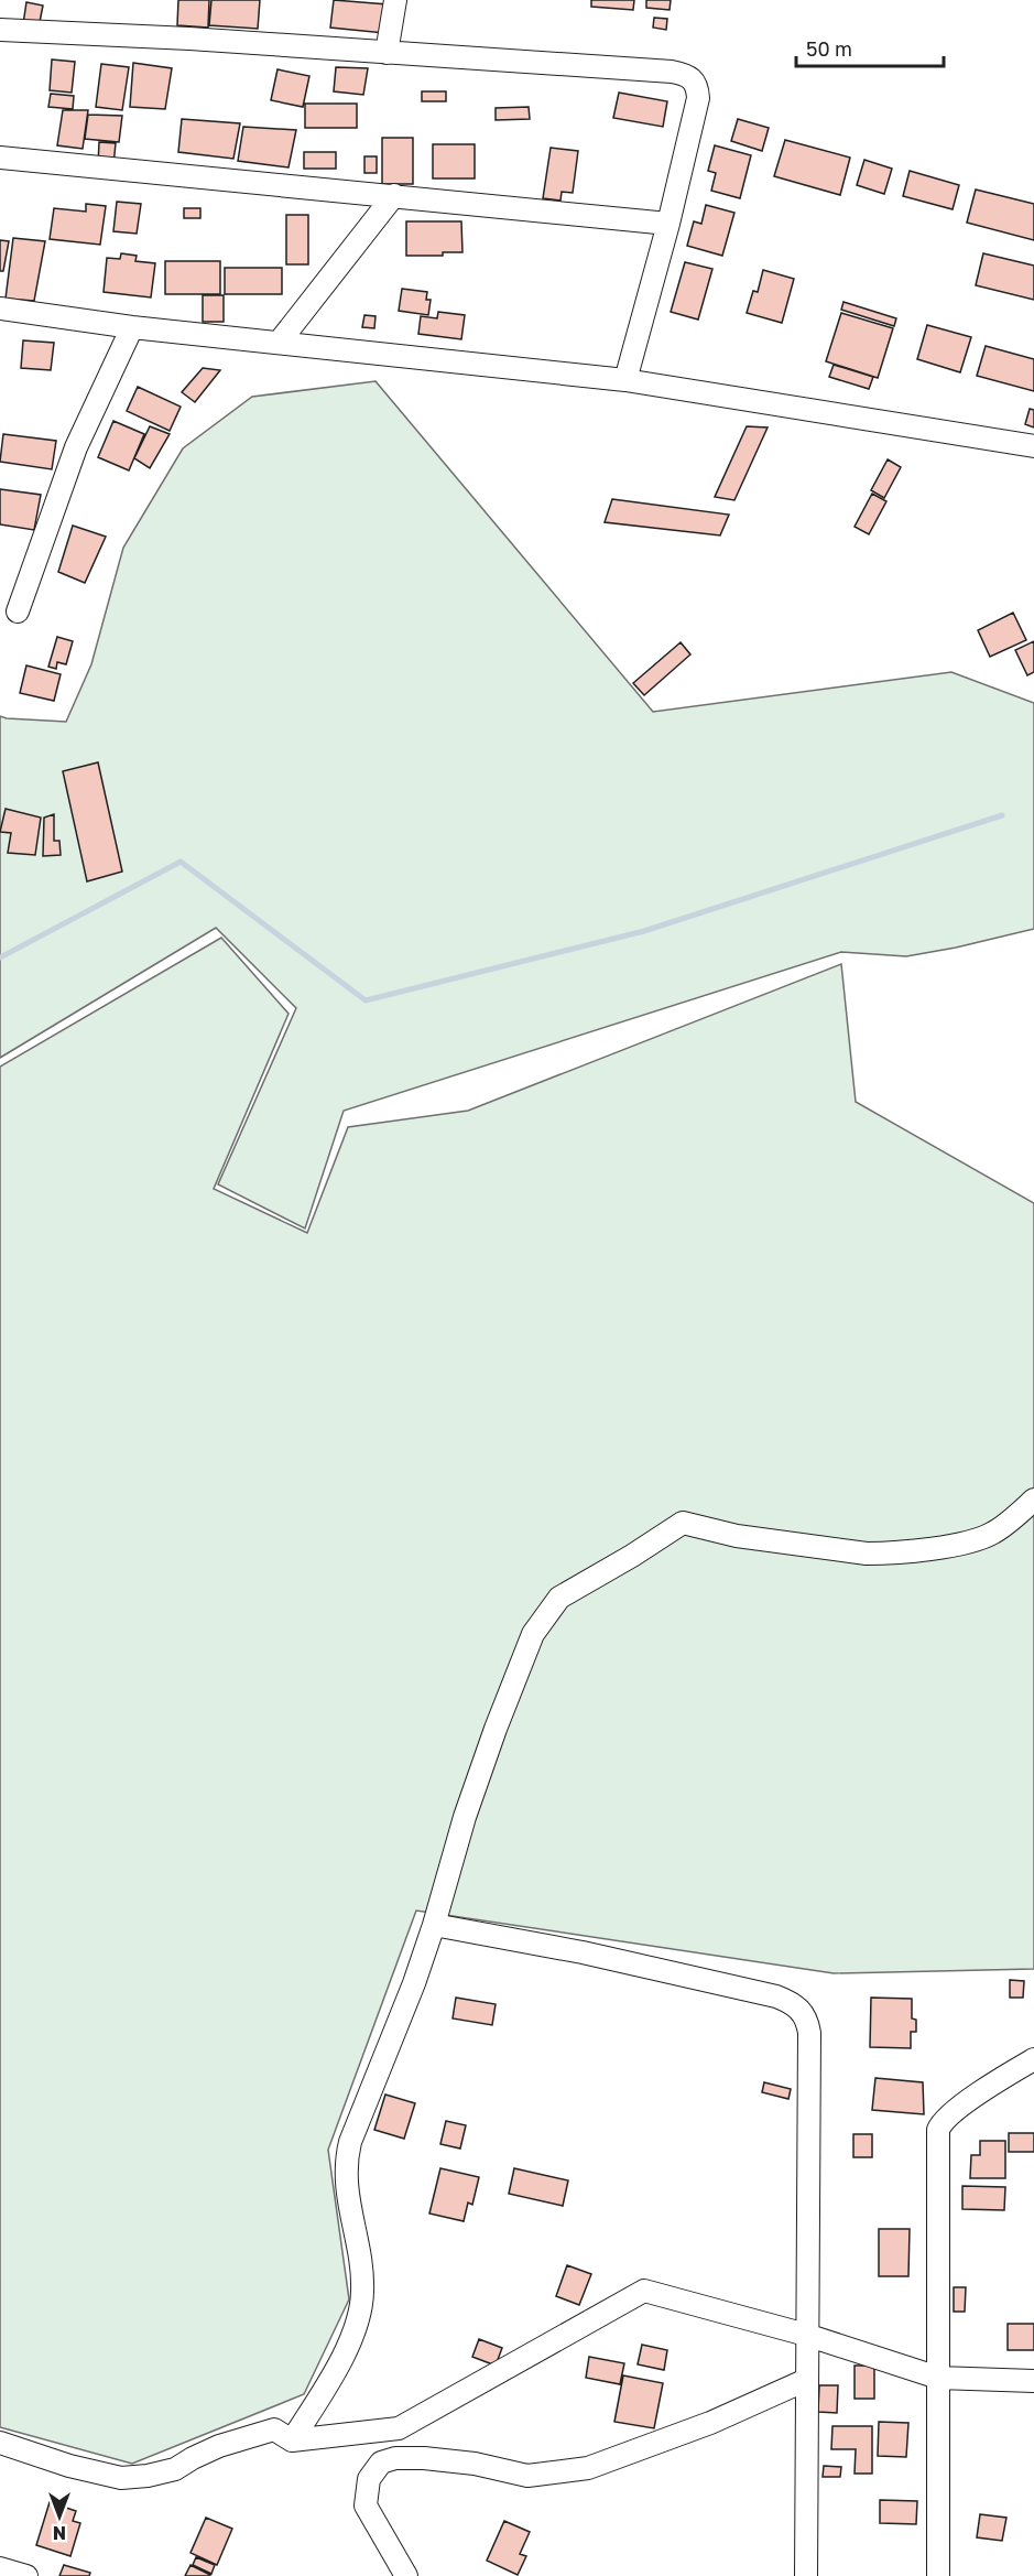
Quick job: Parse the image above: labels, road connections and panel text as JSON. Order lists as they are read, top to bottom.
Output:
{
  "scale_bar": "50 m",
  "north": "bottom"
}
